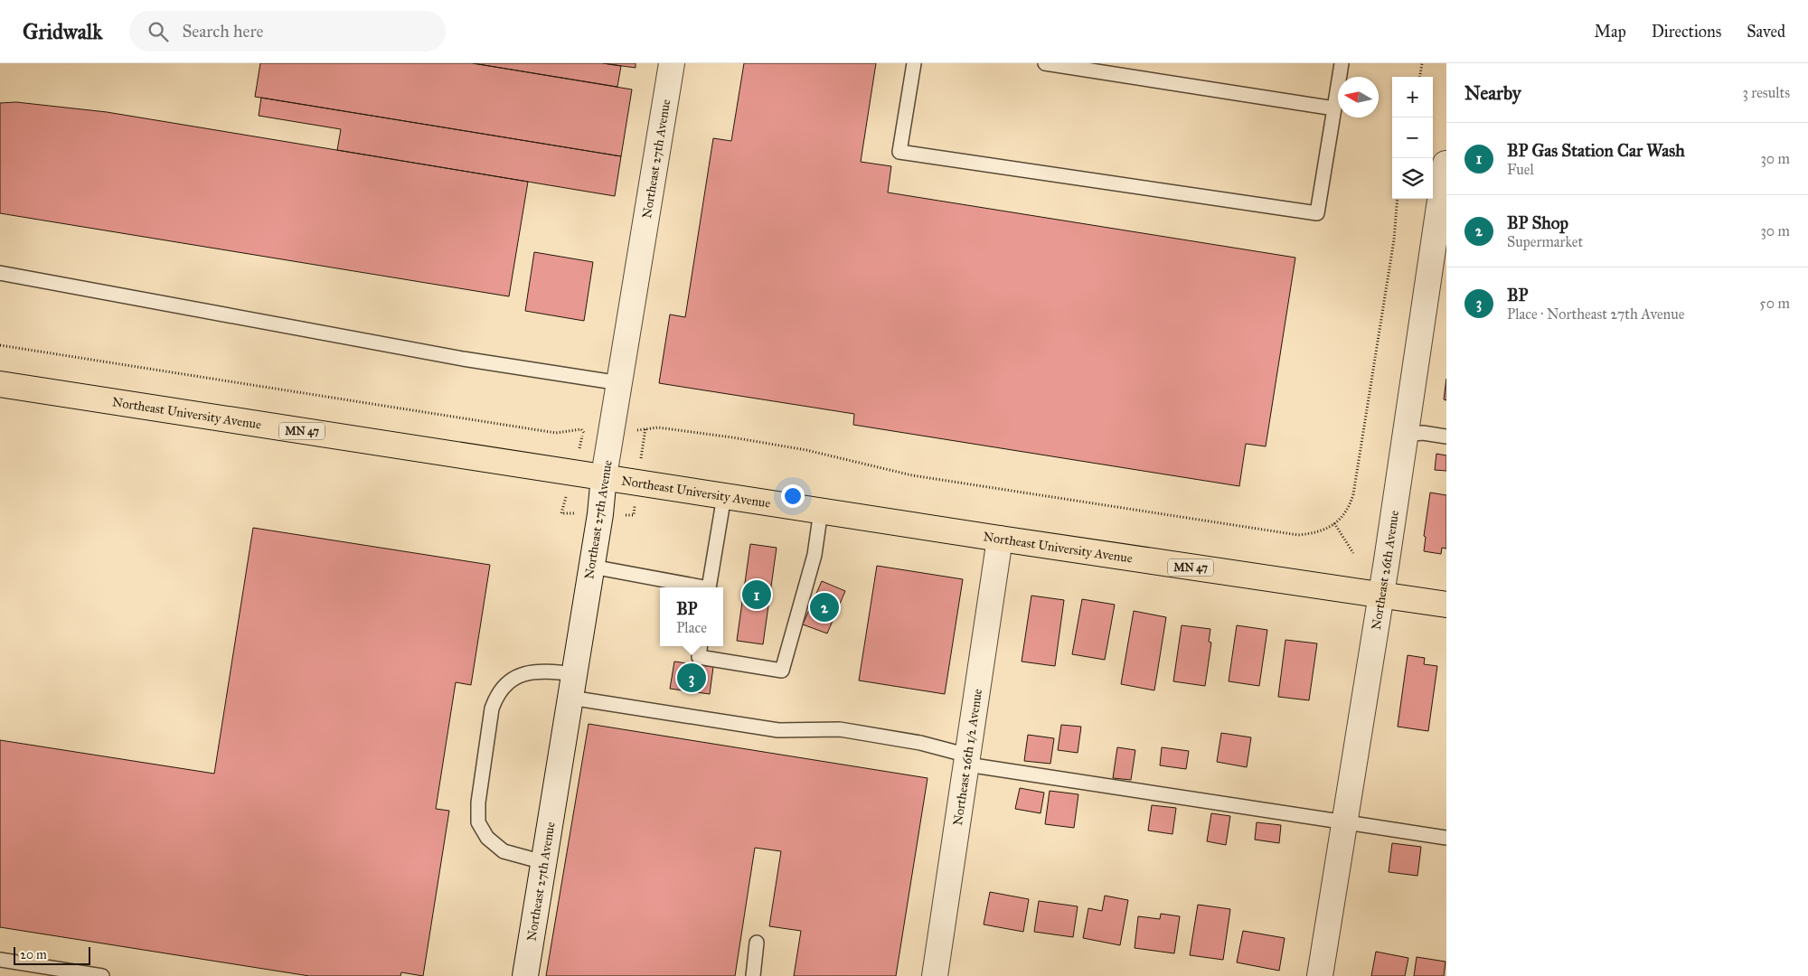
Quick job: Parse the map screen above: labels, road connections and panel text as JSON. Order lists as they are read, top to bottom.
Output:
{
  "streets": {
    "main road": ["Northeast University Avenue", "MN 47"],
    "street": ["Northeast 27th Avenue", "Northeast 26th Avenue", "Northeast 26th 1/2 Avenue"]
  },
  "crossings": [
    ["Northeast 27th Avenue", "Northeast University Avenue"],
    ["Northeast University Avenue", "Northeast 26th Avenue"],
    ["Northeast University Avenue", "Northeast 26th 1/2 Avenue"]
  ],
  "scale_bar": "20 m",
  "north": "left",
  "page": {
    "header": "Gridwalk",
    "search": "Search here",
    "nav": ["Map", "Directions", "Saved"],
    "heading": ["Nearby", "3 results"],
    "map_buttons": ["+", "−"],
    "list": [
      {
        "mark": "1",
        "name": "BP Gas Station Car Wash",
        "note": "Fuel",
        "value": "30 m"
      },
      {
        "mark": "2",
        "name": "BP Shop",
        "note": "Supermarket",
        "value": "30 m"
      },
      {
        "mark": "3",
        "name": "BP",
        "note": "Place · Northeast 27th Avenue",
        "value": "50 m"
      }
    ],
    "pins": ["1", "2", "3"],
    "popup": ["BP", "Place"],
    "scale": "20 m"
  }
}
